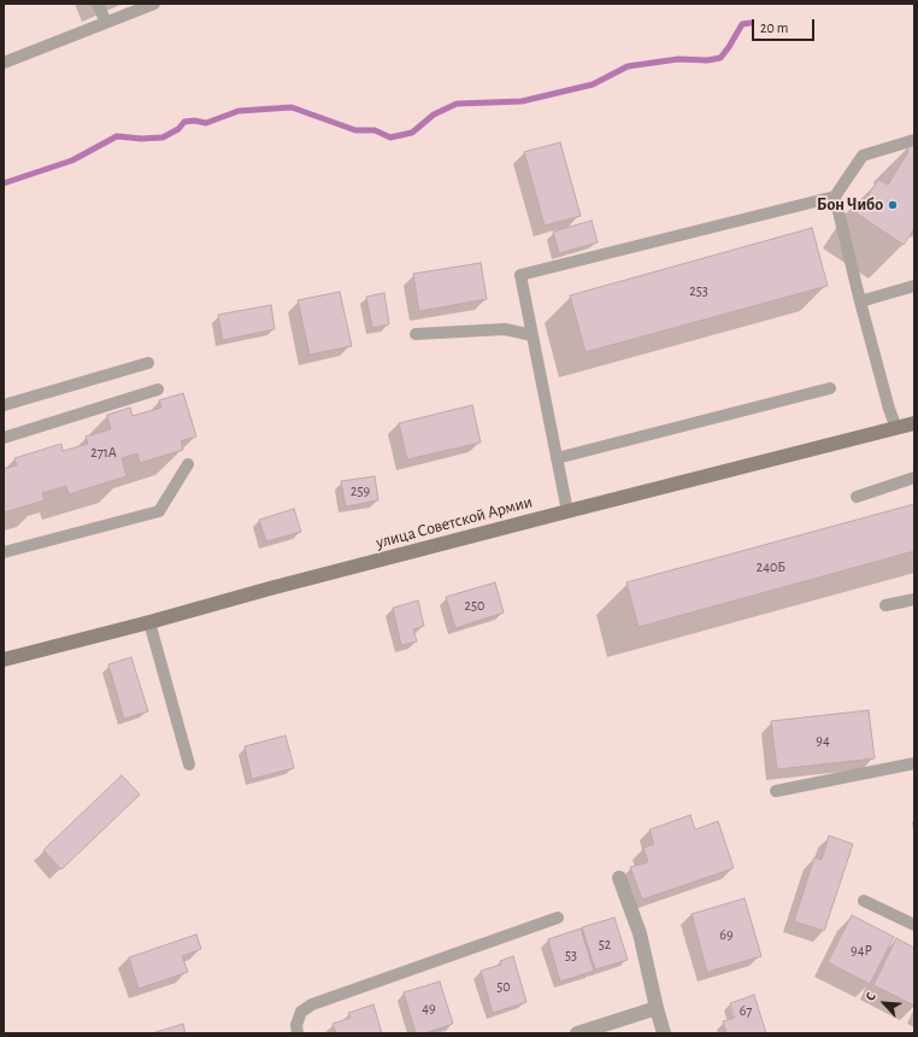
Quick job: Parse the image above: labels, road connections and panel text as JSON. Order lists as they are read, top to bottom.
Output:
{
  "streets": {
    "street": ["улица Советской Армии"]
  },
  "places": ["Бон Чибо"],
  "house_numbers": [
    "253",
    "271А",
    "259",
    "240Б",
    "250",
    "94",
    "69",
    "52",
    "94Р",
    "53",
    "50",
    "49",
    "67"
  ],
  "scale_bar": "20 m",
  "north": "top left"
}
